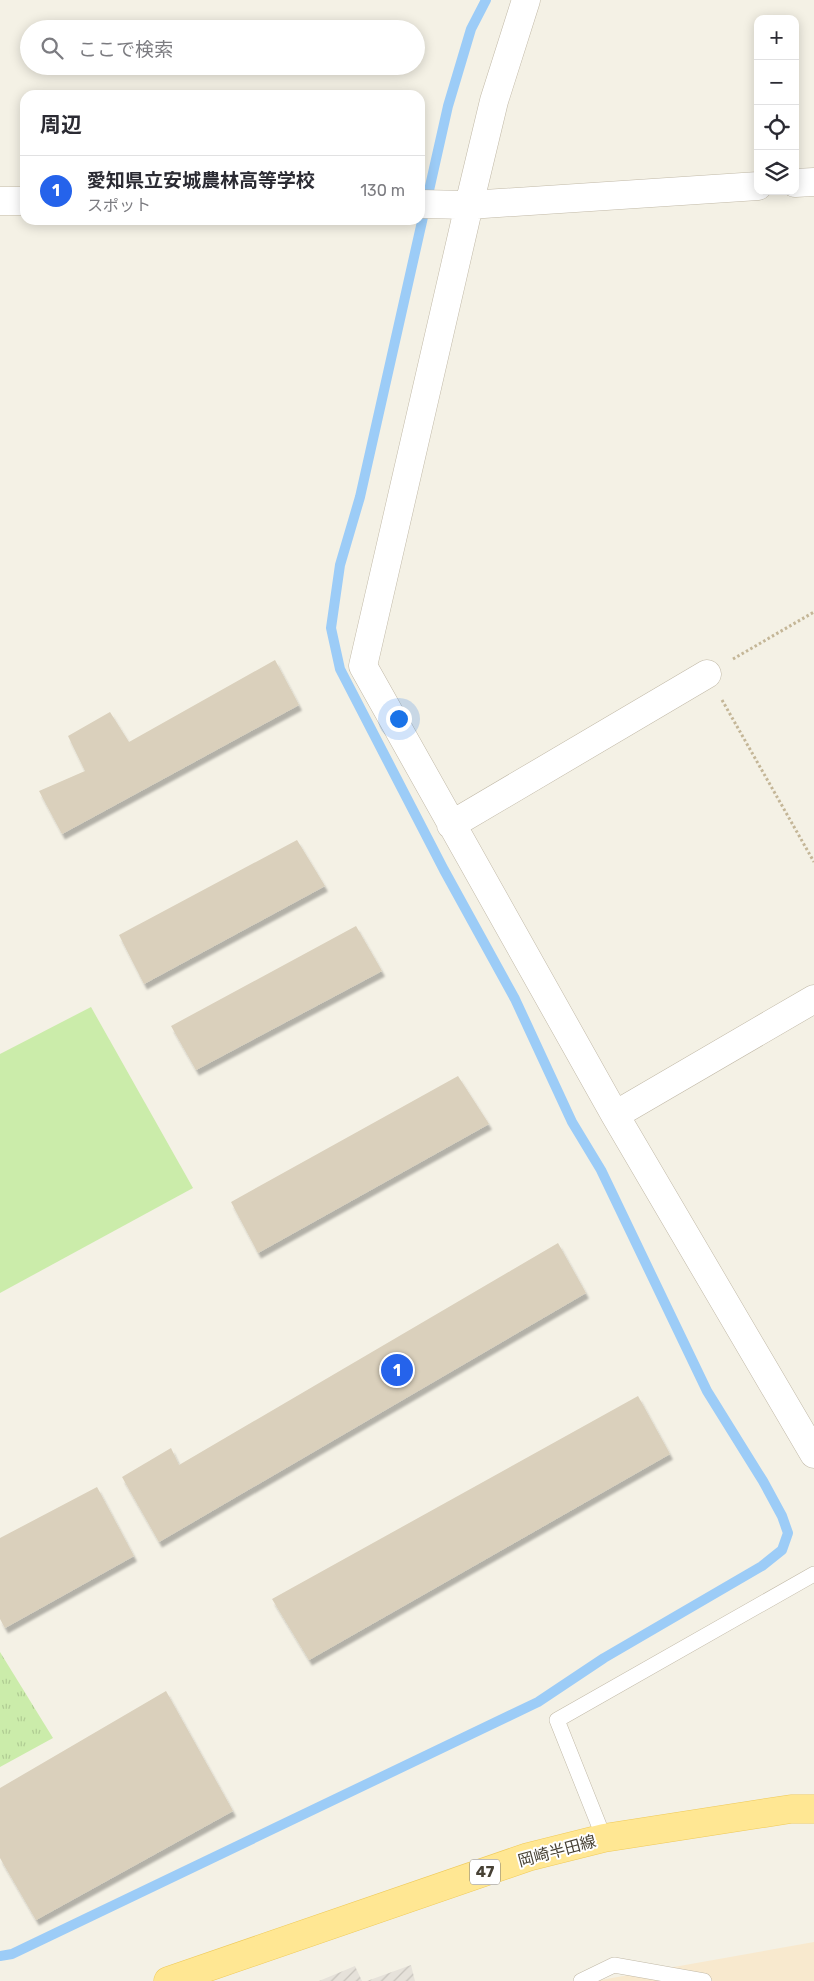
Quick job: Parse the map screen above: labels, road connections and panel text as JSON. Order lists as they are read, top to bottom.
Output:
{
  "streets": {
    "main road": ["岡崎半田線", "47"]
  },
  "page": {
    "map_buttons": ["+", "−"],
    "search": "ここで検索",
    "heading": "周辺",
    "list": [
      {
        "mark": "1",
        "name": "愛知県立安城農林高等学校",
        "note": "スポット",
        "value": "130 m"
      }
    ],
    "pins": "1"
  }
}
